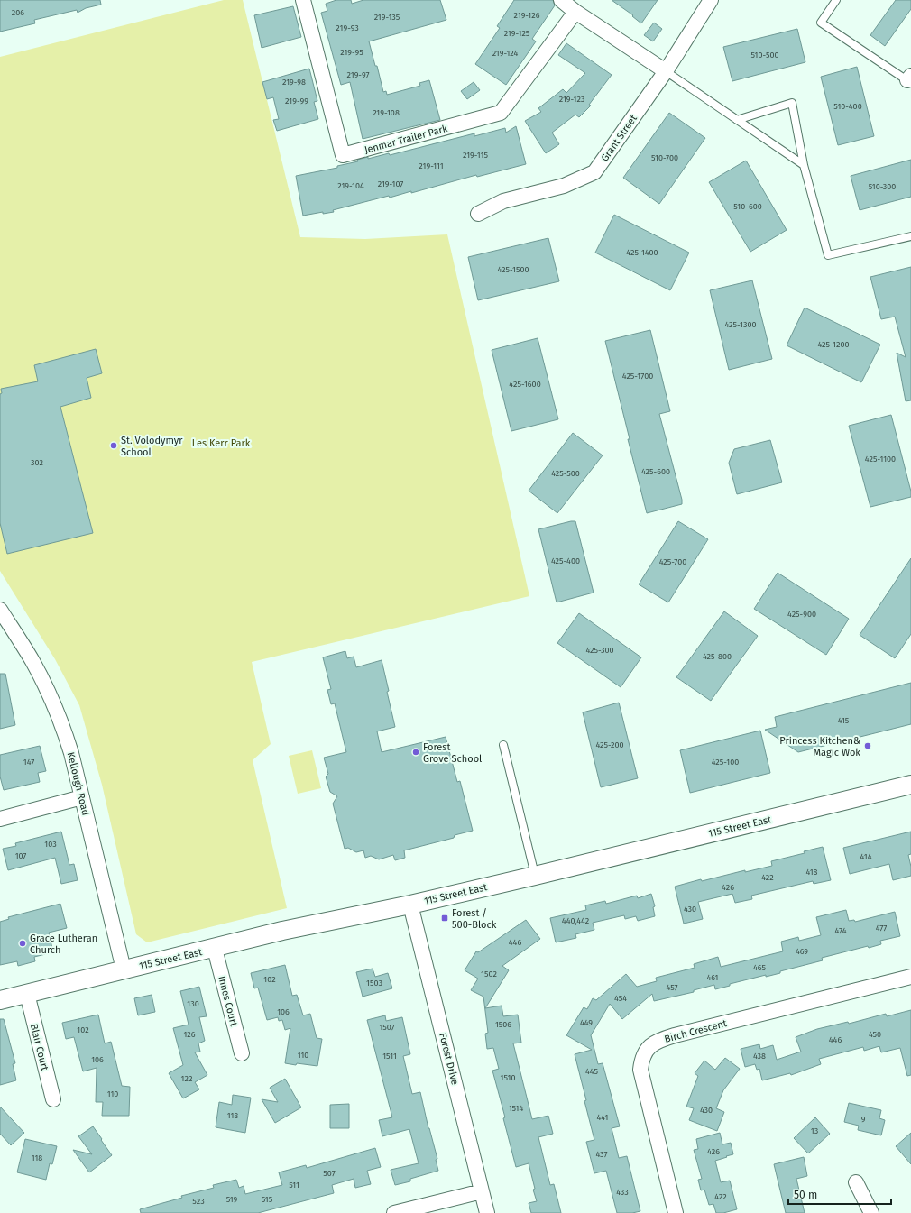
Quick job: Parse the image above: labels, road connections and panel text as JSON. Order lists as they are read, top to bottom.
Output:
{
  "streets": {
    "street": [
      "Grant Street",
      "Jenmar Trailer Park",
      "Kellough Road",
      "115 Street East",
      "Innes Court",
      "Birch Crescent",
      "Blair Court",
      "Forest Drive"
    ]
  },
  "crossings": [
    ["Kellough Road", "115 Street East"],
    ["115 Street East", "Innes Court"],
    ["115 Street East", "Blair Court"],
    ["115 Street East", "Forest Drive"]
  ],
  "parks": ["Les Kerr Park"],
  "places": {
    "other": [
      "St. Volodymyr School",
      "Princess Kitchen& Magic Wok",
      "Forest Grove School",
      "Grace Lutheran Church"
    ],
    "transit": ["Forest / 500-Block"]
  },
  "house_numbers": [
    "206",
    "219-126",
    "219-135",
    "219-93",
    "219-125",
    "219-95",
    "219-124",
    "510-500",
    "219-97",
    "219-98",
    "219-123",
    "219-99",
    "510-400",
    "219-108",
    "219-115",
    "510-700",
    "219-111",
    "219-107",
    "219-104",
    "510-300",
    "510-600",
    "425-1400",
    "425-1500",
    "425-1300",
    "425-1200",
    "425-1700",
    "425-1600",
    "425-1100",
    "302",
    "425-600",
    "425-500",
    "425-400",
    "425-700",
    "425-900",
    "425-300",
    "425-800",
    "415",
    "425-200",
    "147",
    "425-100",
    "103",
    "107",
    "414",
    "418",
    "422",
    "426",
    "430",
    "440,442",
    "477",
    "474",
    "446",
    "469",
    "465",
    "1502",
    "461",
    "102",
    "1503",
    "457",
    "454",
    "130",
    "106",
    "449",
    "1506",
    "1507",
    "102",
    "126",
    "450",
    "446",
    "110",
    "1511",
    "438",
    "106",
    "445",
    "1510",
    "122",
    "110",
    "1514",
    "430",
    "118",
    "441",
    "9",
    "13",
    "426",
    "437",
    "118",
    "507",
    "511",
    "433",
    "422",
    "519",
    "515",
    "523"
  ],
  "scale_bar": "50 m"
}
